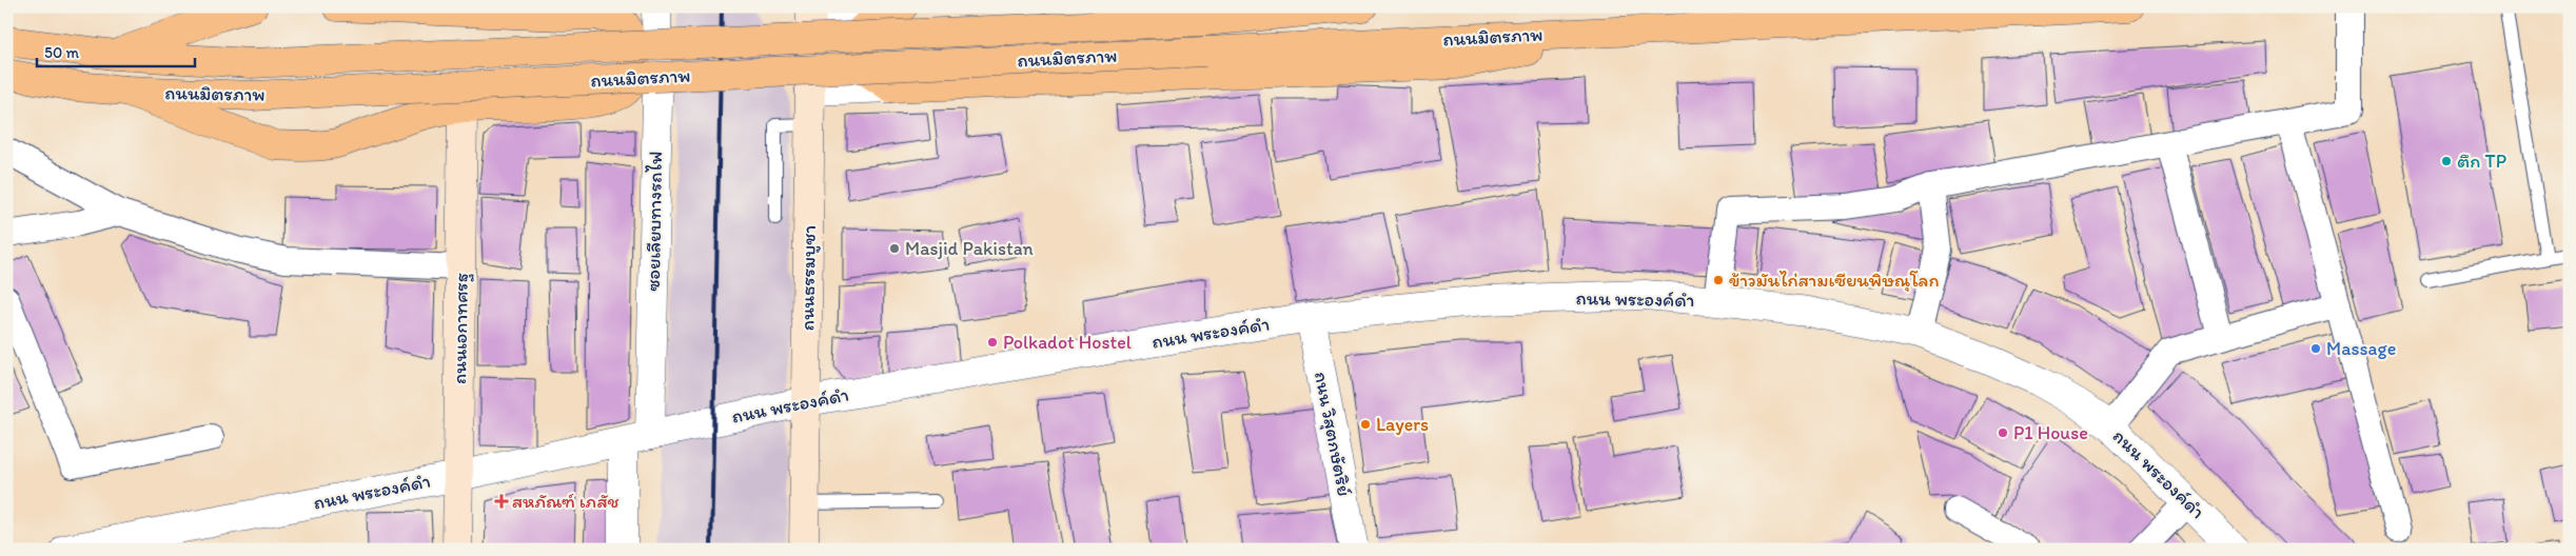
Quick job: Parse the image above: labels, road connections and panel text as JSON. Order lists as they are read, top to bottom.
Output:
{
  "streets": {
    "main road": ["ถนนมิตรภาพ", "ถนนธรรมบูชา", "ถนนเอกาทศรฐ"],
    "street": ["ซอยเลียบทางรถไฟ", "ถนน พระองค์ดำ", "ถนน วิสุตกษัตริย์"]
  },
  "crossings": [
    ["ซอยเลียบทางรถไฟ", "ถนน พระองค์ดำ"],
    ["ถนนธรรมบูชา", "ถนน พระองค์ดำ"],
    ["ถนน พระองค์ดำ", "ถนนเอกาทศรฐ"],
    ["ถนน พระองค์ดำ", "ถนน วิสุตกษัตริย์"]
  ],
  "places": {
    "other": [
      "ตึก TP",
      "Masjid Pakistan",
      "ข้าวมันไก่สามเซียนพิษณุโลก",
      "Polkadot Hostel",
      "Massage",
      "Layers",
      "P1 House"
    ],
    "health": ["สหภัณฑ์ เภสัช"]
  },
  "scale_bar": "50 m"
}
